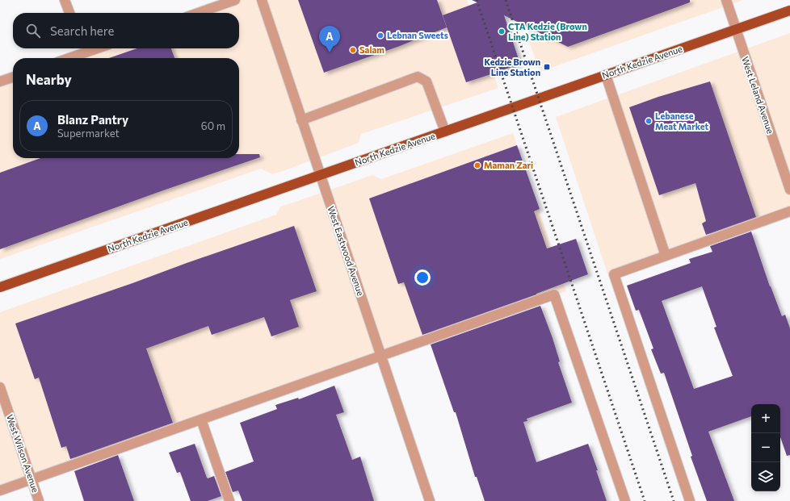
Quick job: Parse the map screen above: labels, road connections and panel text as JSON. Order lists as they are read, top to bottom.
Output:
{
  "streets": {
    "main road": ["North Kedzie Avenue"],
    "street": ["West Leland Avenue", "West Eastwood Avenue", "West Wilson Avenue"]
  },
  "crossings": [
    ["North Kedzie Avenue", "West Leland Avenue"],
    ["North Kedzie Avenue", "West Eastwood Avenue"]
  ],
  "places": {
    "other": [
      "CTA Kedzie (Brown Line) Station",
      "Lebnan Sweets",
      "Salam",
      "Lebanese Meat Market",
      "Maman Zari"
    ],
    "transit": ["Kedzie Brown Line Station"]
  },
  "page": {
    "search": "Search here",
    "pins": "A",
    "heading": "Nearby",
    "list": [
      {
        "mark": "A",
        "name": "Blanz Pantry",
        "note": "Supermarket",
        "value": "60 m"
      }
    ],
    "map_buttons": ["+", "−"]
  }
}
